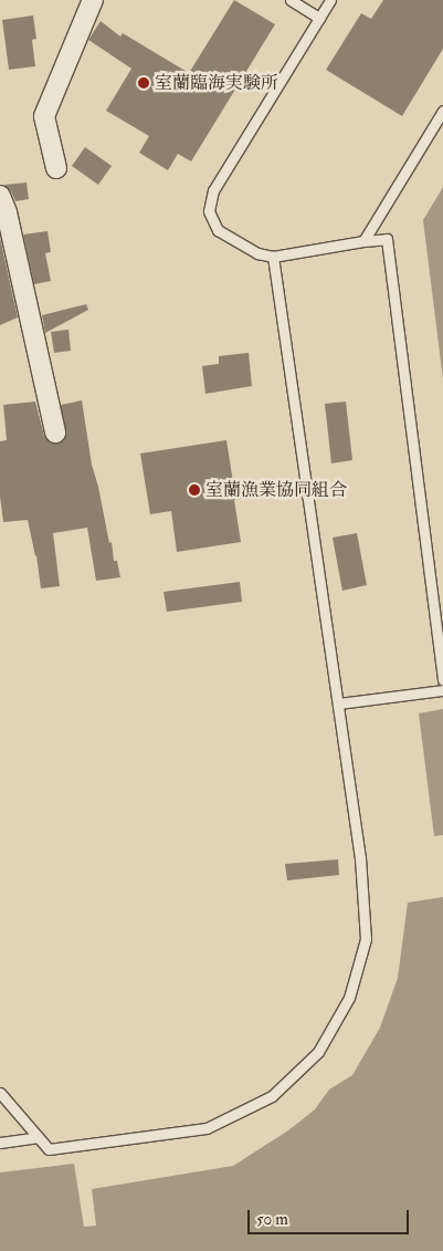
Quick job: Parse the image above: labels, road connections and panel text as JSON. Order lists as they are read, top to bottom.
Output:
{
  "places": ["室蘭臨海実験所", "室蘭漁業協同組合"],
  "scale_bar": "50 m"
}
